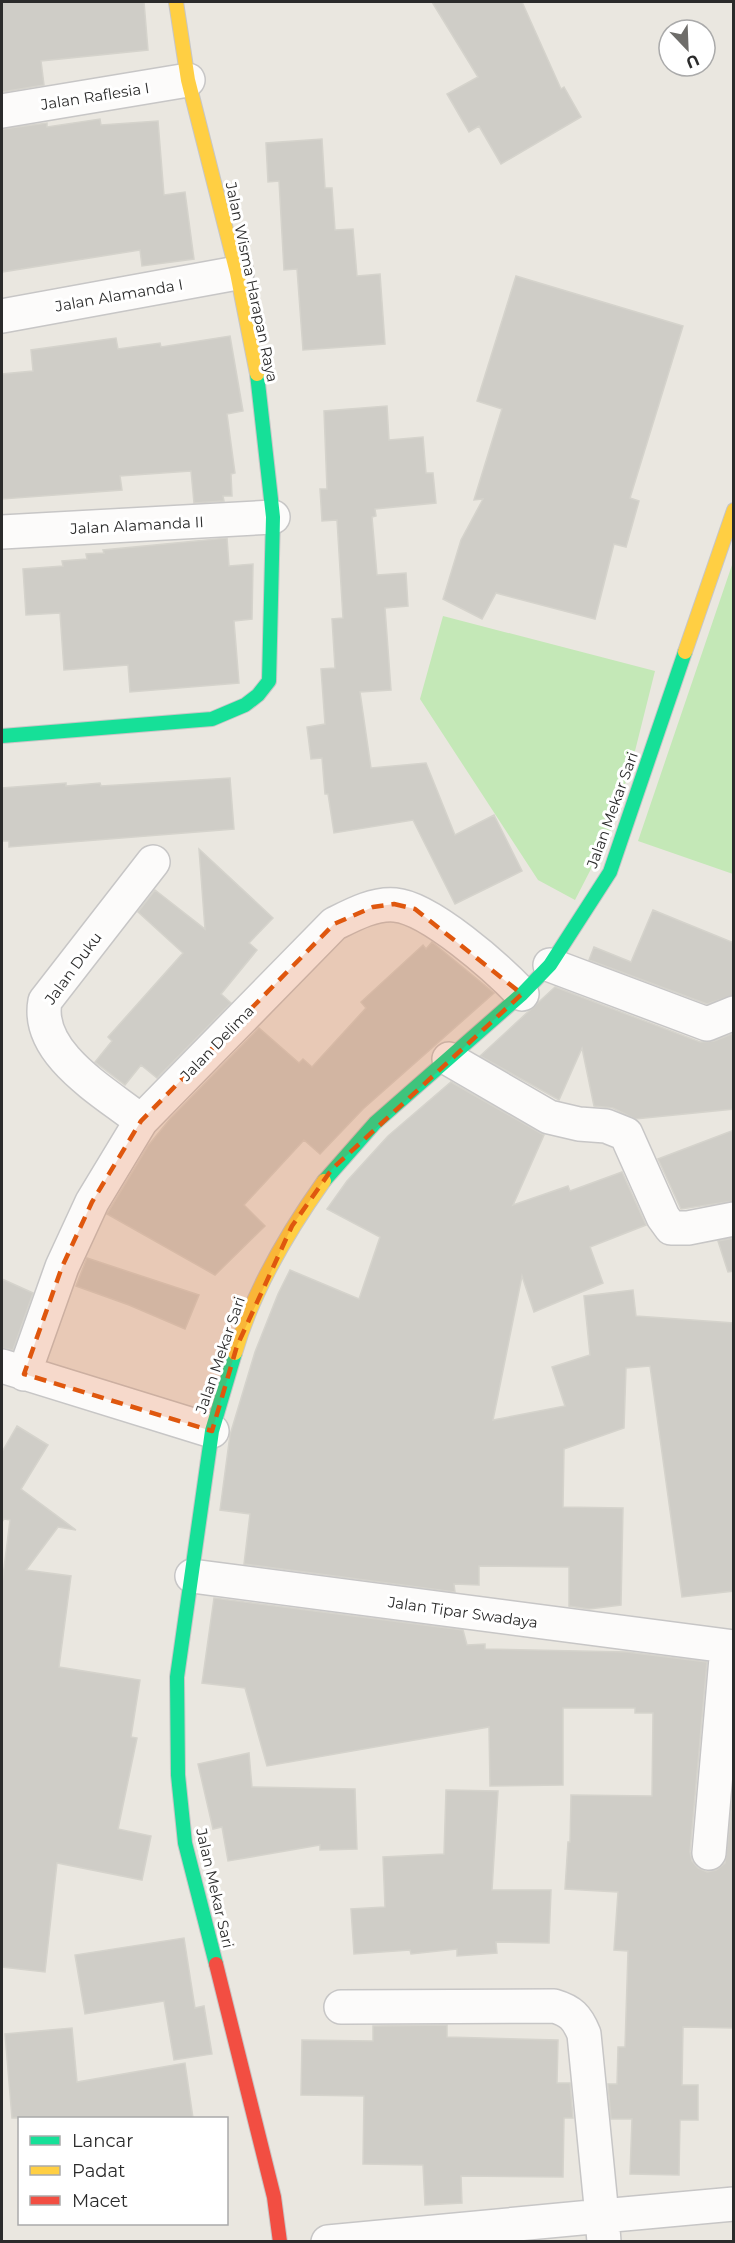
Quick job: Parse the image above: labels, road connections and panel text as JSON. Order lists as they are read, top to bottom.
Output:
{
  "streets": {
    "street": [
      "Jalan Raflesia I",
      "Jalan Wisma Harapan Raya",
      "Jalan Alamanda I",
      "Jalan Alamanda II",
      "Jalan Mekar Sari",
      "Jalan Duku",
      "Jalan Delima",
      "Jalan Tipar Swadaya"
    ]
  },
  "crossings": [
    ["Jalan Raflesia I", "Jalan Wisma Harapan Raya"],
    ["Jalan Wisma Harapan Raya", "Jalan Alamanda I"],
    ["Jalan Wisma Harapan Raya", "Jalan Alamanda II"],
    ["Jalan Mekar Sari", "Jalan Delima"],
    ["Jalan Mekar Sari", "Jalan Tipar Swadaya"],
    ["Jalan Duku", "Jalan Delima"]
  ],
  "legend": ["Lancar", "Padat", "Macet"],
  "north": "bottom right"
}
